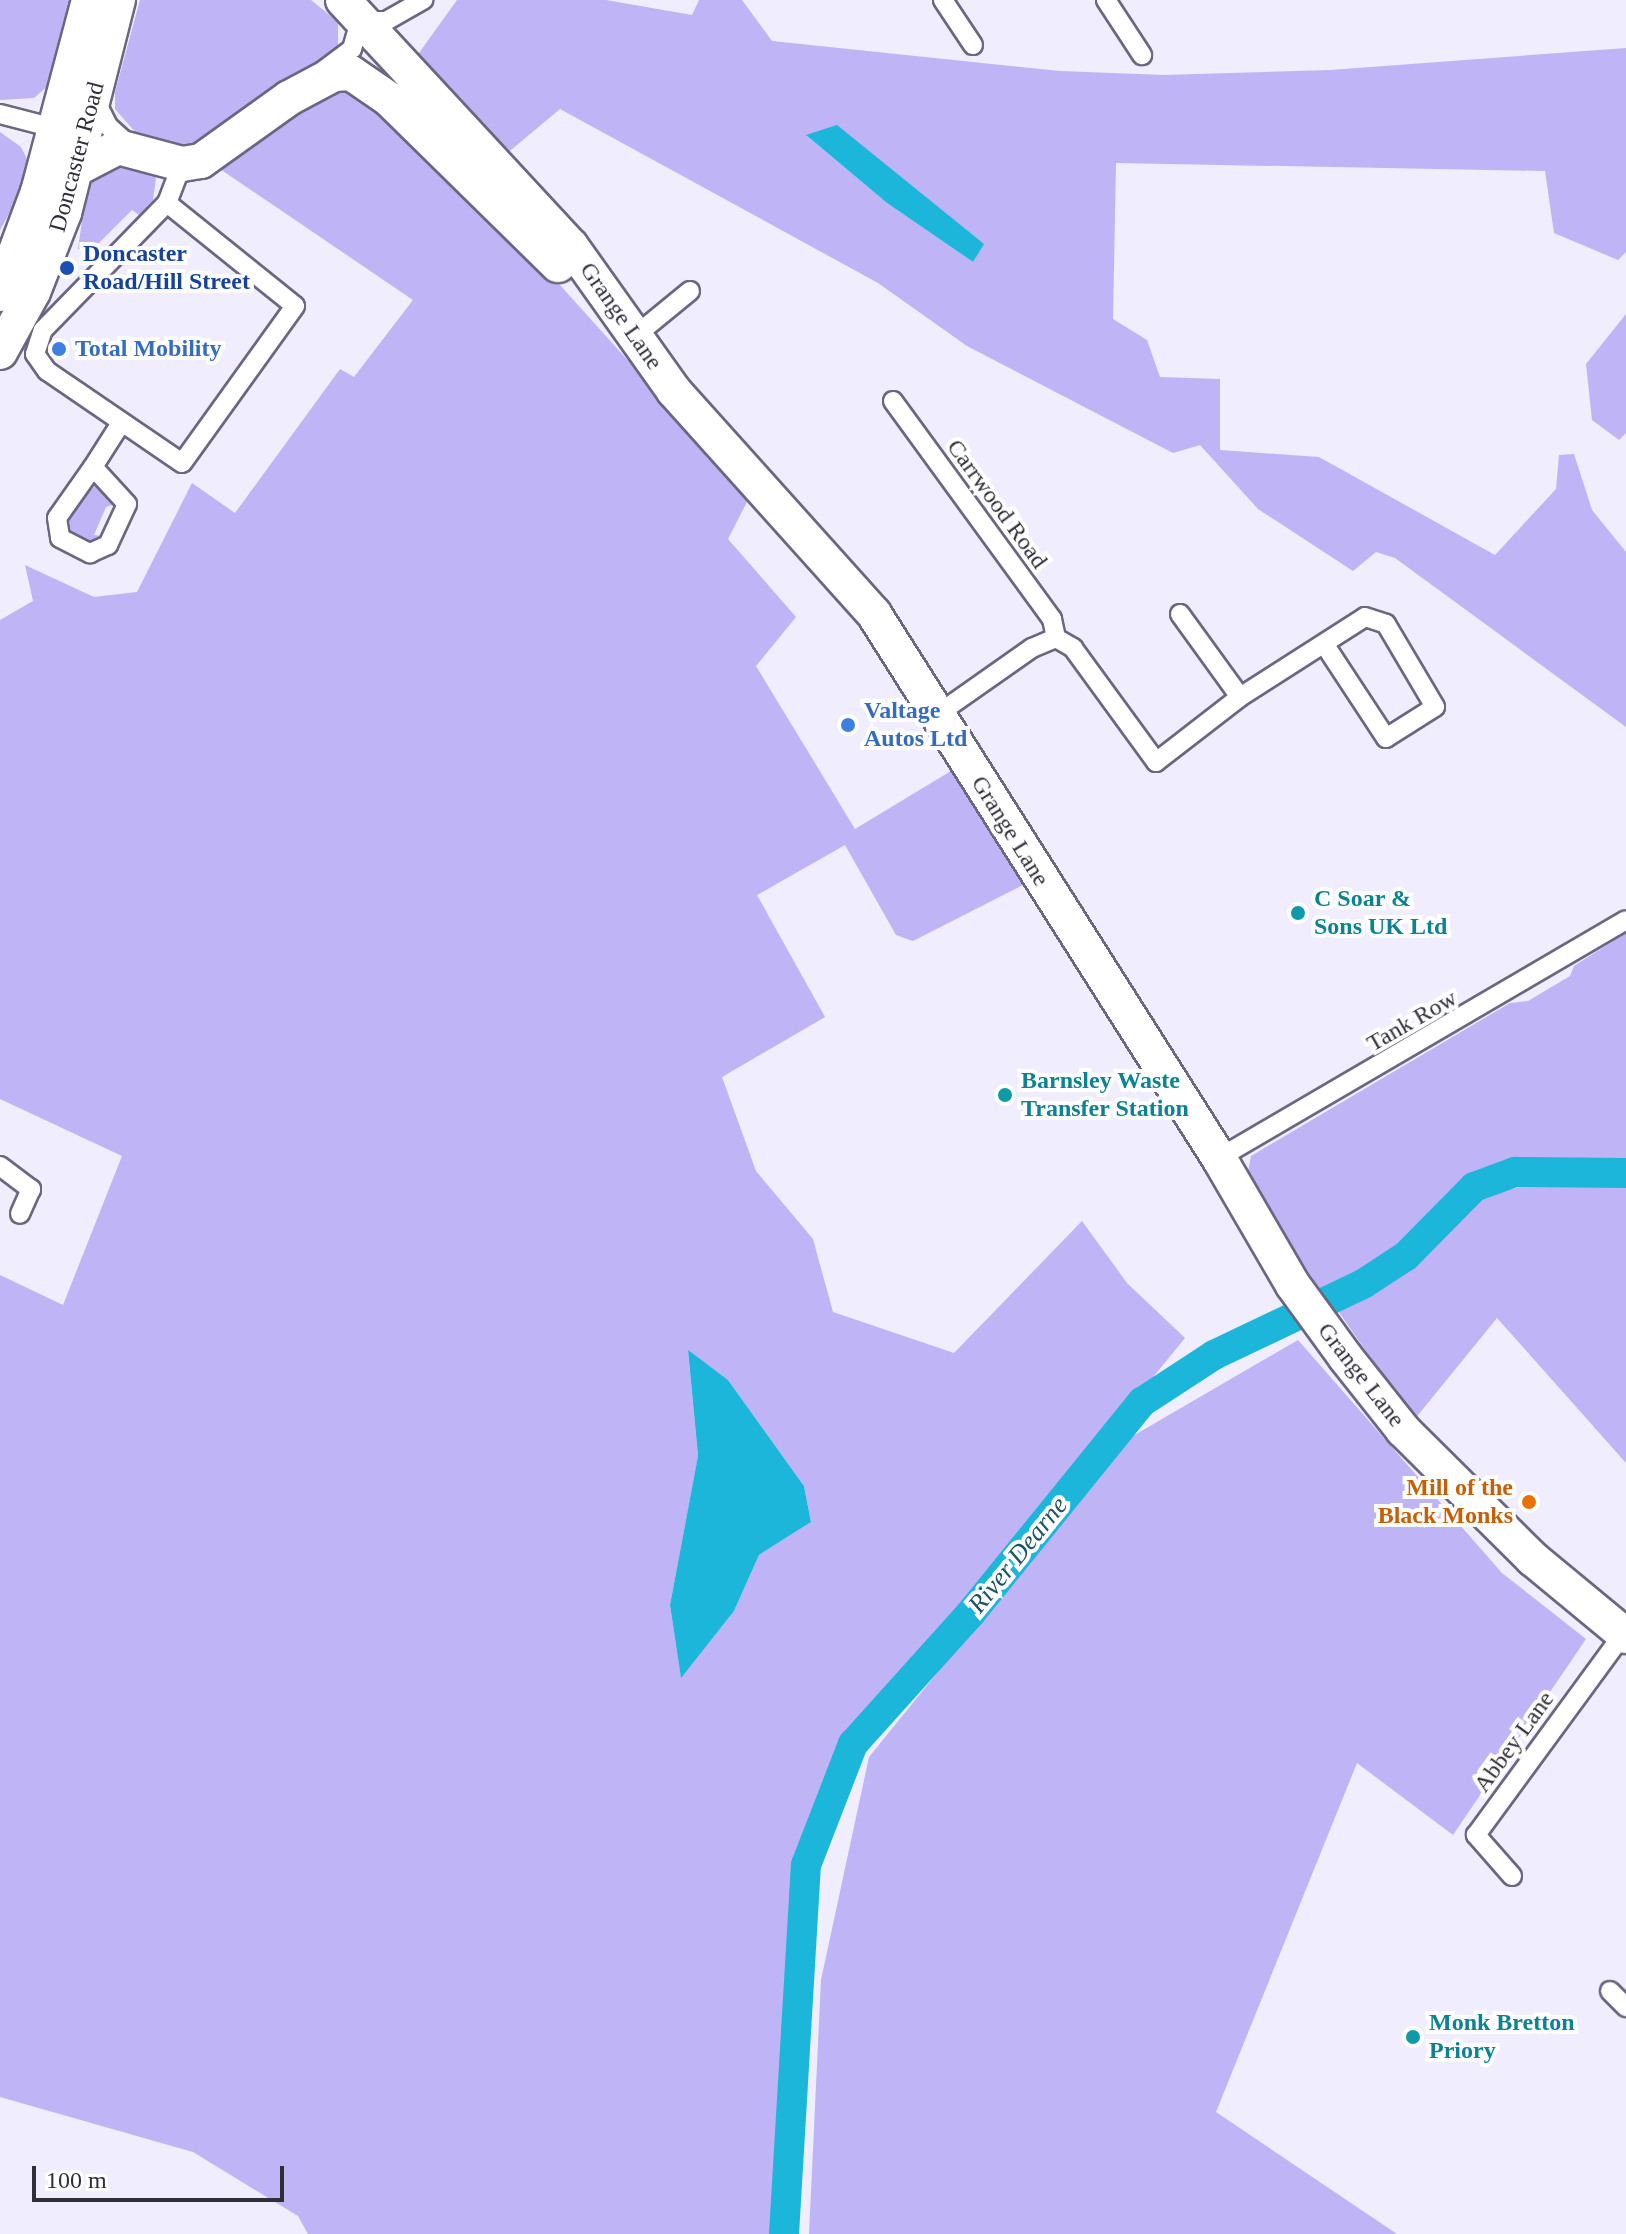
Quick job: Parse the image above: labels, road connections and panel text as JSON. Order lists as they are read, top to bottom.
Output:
{
  "streets": {
    "highway": ["Doncaster Road", "Grange Lane"],
    "street": ["Carrwood Road", "Tank Row", "Abbey Lane"]
  },
  "crossings": [
    ["Grange Lane", "Tank Row"],
    ["Grange Lane", "Abbey Lane"]
  ],
  "water": ["River Dearne"],
  "places": [
    "Doncaster Road/Hill Street",
    "Total Mobility",
    "Valtage Autos Ltd",
    "C Soar & Sons UK Ltd",
    "Barnsley Waste Transfer Station",
    "Mill of the Black Monks",
    "Monk Bretton Priory"
  ],
  "scale_bar": "100 m"
}
